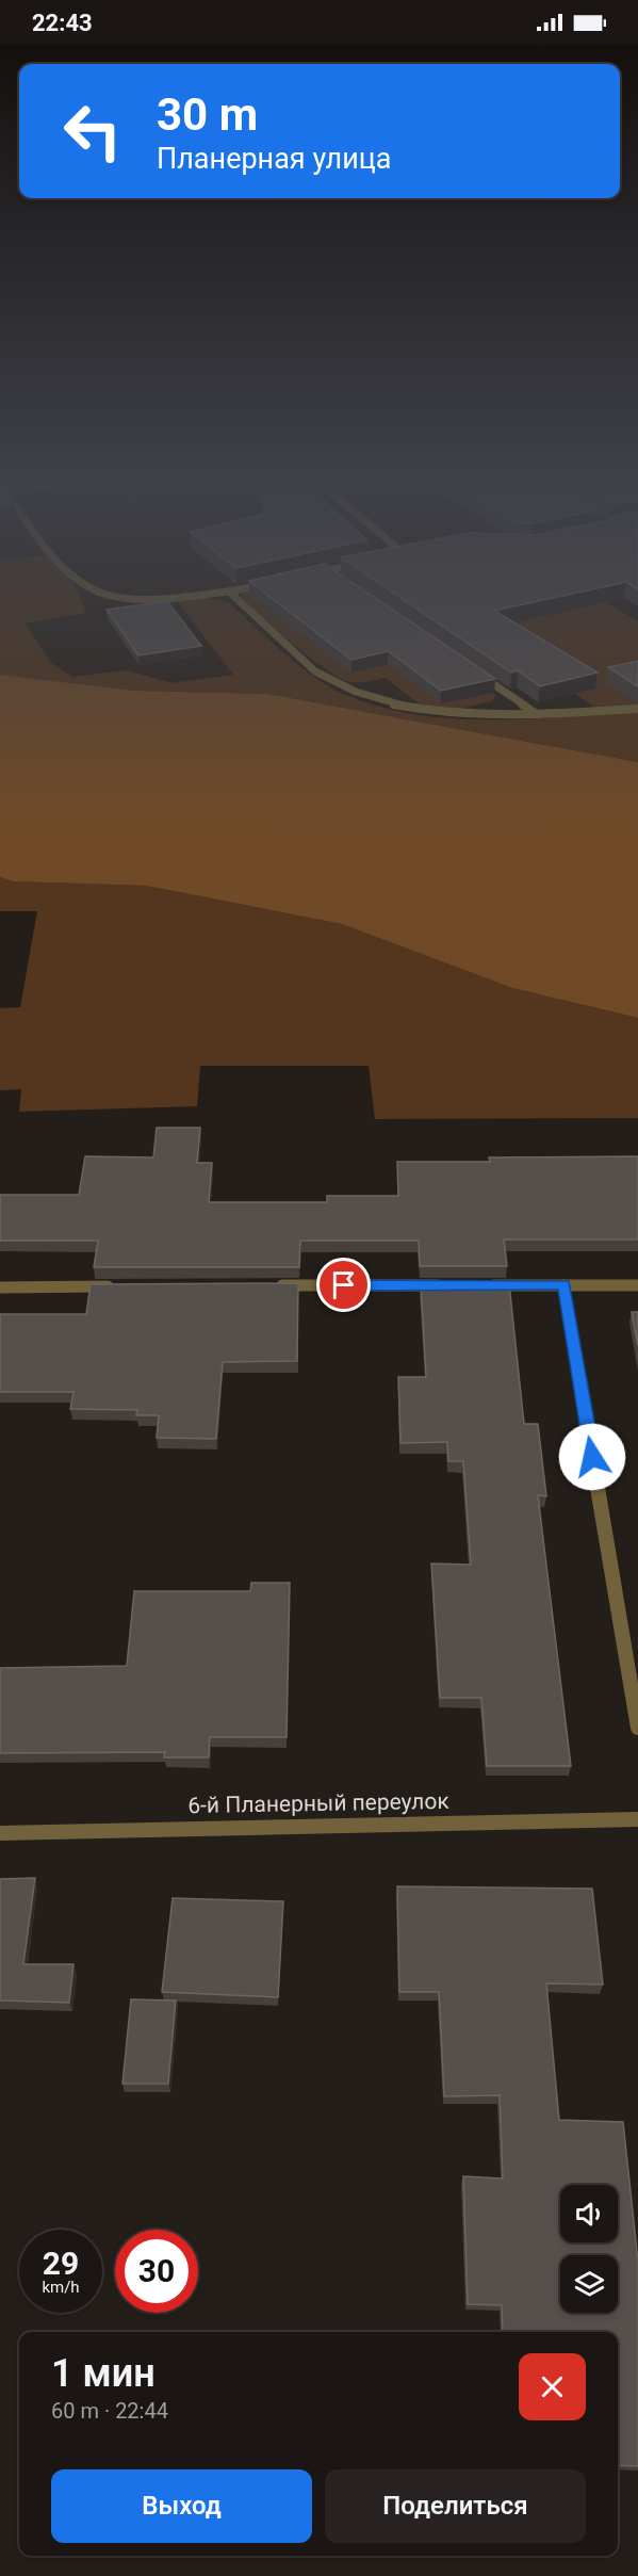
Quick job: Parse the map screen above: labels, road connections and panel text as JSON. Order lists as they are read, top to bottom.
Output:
{
  "streets": {
    "street": ["6-й Планерный переулок"]
  },
  "page": {
    "status": "22:43",
    "turn": ["30 m", "Планерная улица"],
    "speed": "29 km/h",
    "limit": "30",
    "heading": ["1 мин", "60 m · 22:44"],
    "buttons": ["Выход", "Поделиться"]
  }
}
